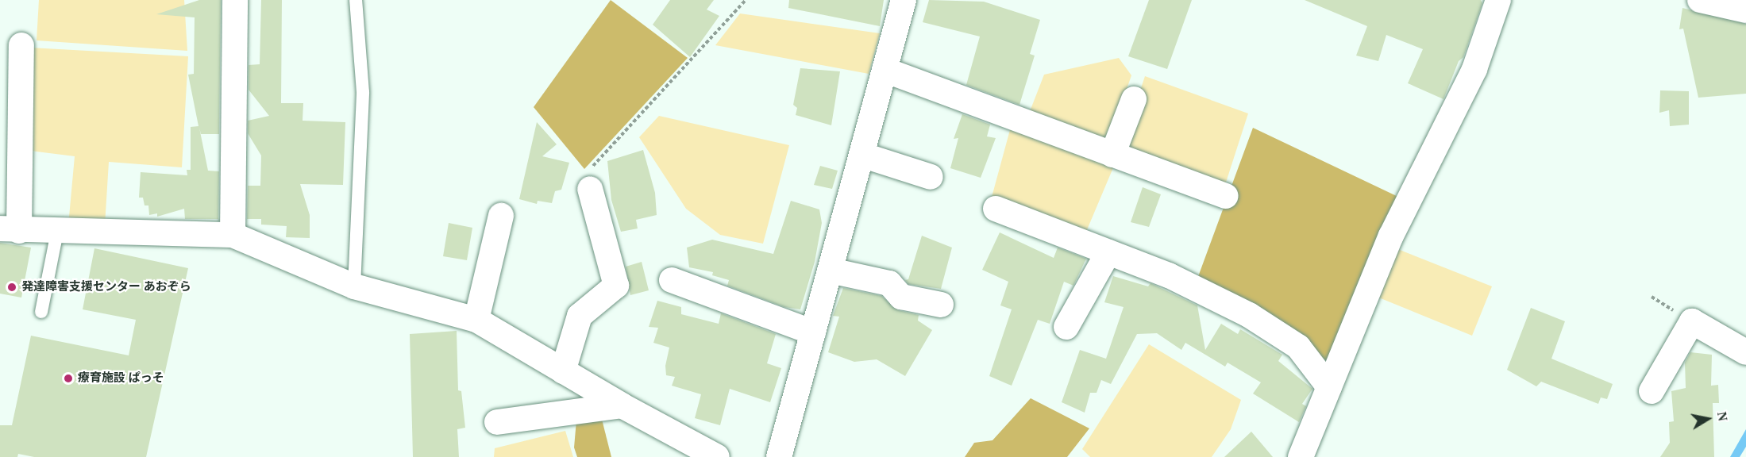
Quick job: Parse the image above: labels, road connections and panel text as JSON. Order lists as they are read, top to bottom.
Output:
{
  "places": ["発達障害支援センター あおぞら", "療育施設 ぱっそ"],
  "north": "right"
}
